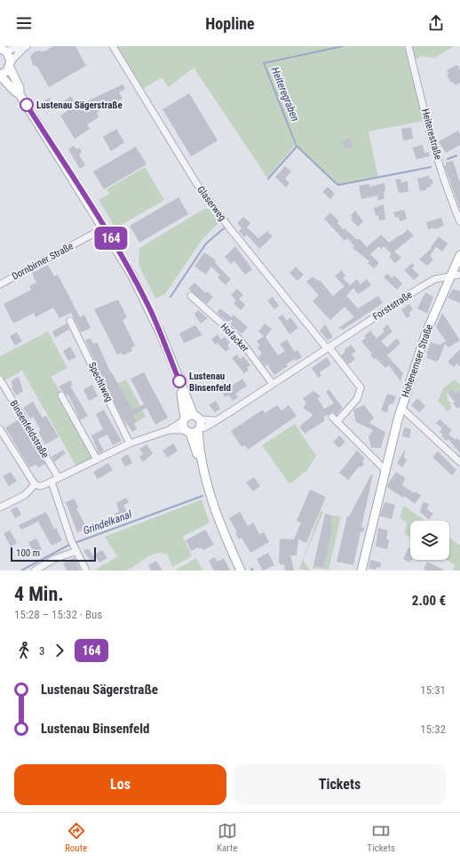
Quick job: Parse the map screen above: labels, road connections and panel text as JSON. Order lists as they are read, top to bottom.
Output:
{
  "streets": {
    "main road": ["Hohenemser Straße"],
    "street": [
      "Heiterestraße",
      "Glaserweg",
      "Dornbirner Straße",
      "Forststraße",
      "Hofacker",
      "Spechtweg",
      "Binsenfeldstraße"
    ]
  },
  "crossings": [
    ["Glaserweg", "Forststraße"],
    ["Forststraße", "Hofacker"],
    ["Forststraße", "Hohenemser Straße"]
  ],
  "water": ["Heiteregraben", "Grindelkanal"],
  "places": ["Lustenau Sägerstraße", "Lustenau Binsenfeld"],
  "lines": ["bus line 164"],
  "scale_bar": "100 m",
  "page": {
    "header": "Hopline",
    "on_map": "164",
    "scale": "100 m",
    "heading": ["4 Min.", "15:28 – 15:32 · Bus", "2.00 €"],
    "legs": ["3", "164"],
    "list": [
      {
        "name": "Lustenau Sägerstraße",
        "value": "15:31"
      },
      {
        "name": "Lustenau Binsenfeld",
        "value": "15:32"
      }
    ],
    "buttons": ["Los", "Tickets"],
    "tabs": ["Route", "Karte", "Tickets"]
  }
}
